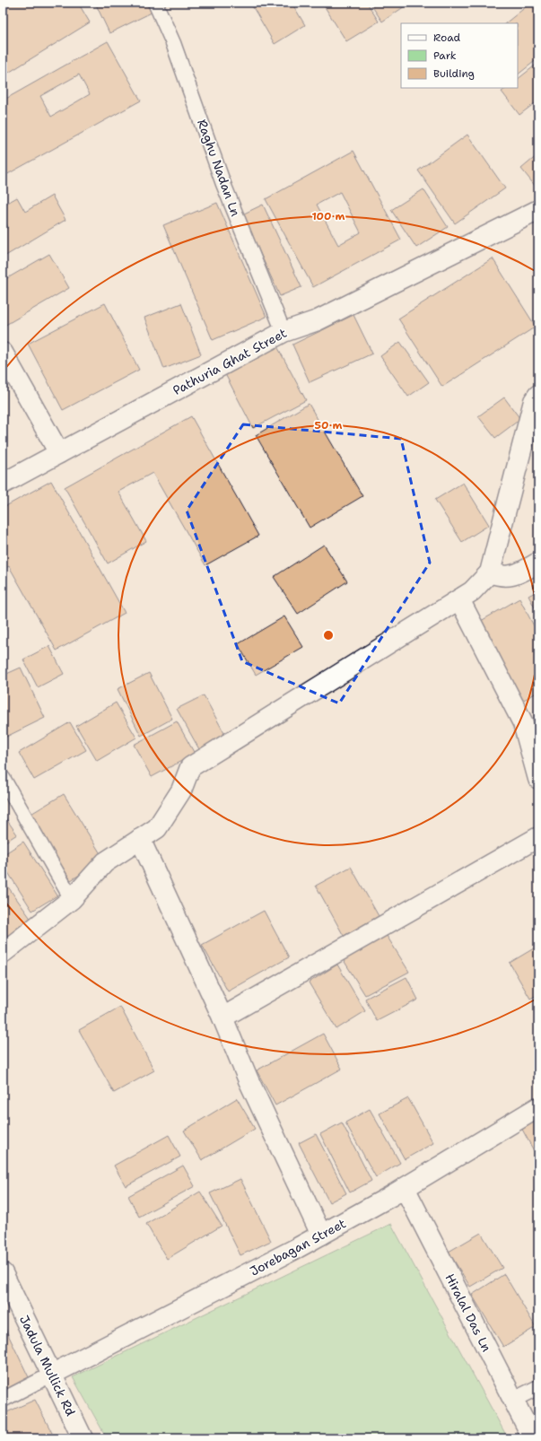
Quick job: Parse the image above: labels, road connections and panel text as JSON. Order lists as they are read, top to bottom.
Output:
{
  "streets": {
    "street": [
      "Pathuria Ghat Street",
      "Jorebagan Street",
      "Hiralal Das Ln",
      "Jadula Mullick Rd"
    ],
    "lane": ["Raghu Nadan Ln"]
  },
  "crossings": [
    ["Raghu Nadan Ln", "Pathuria Ghat Street"],
    ["Jorebagan Street", "Hiralal Das Ln"],
    ["Jorebagan Street", "Jadula Mullick Rd"]
  ],
  "legend": ["Road", "Park", "Building"],
  "rings": ["100 m", "50 m"]
}
